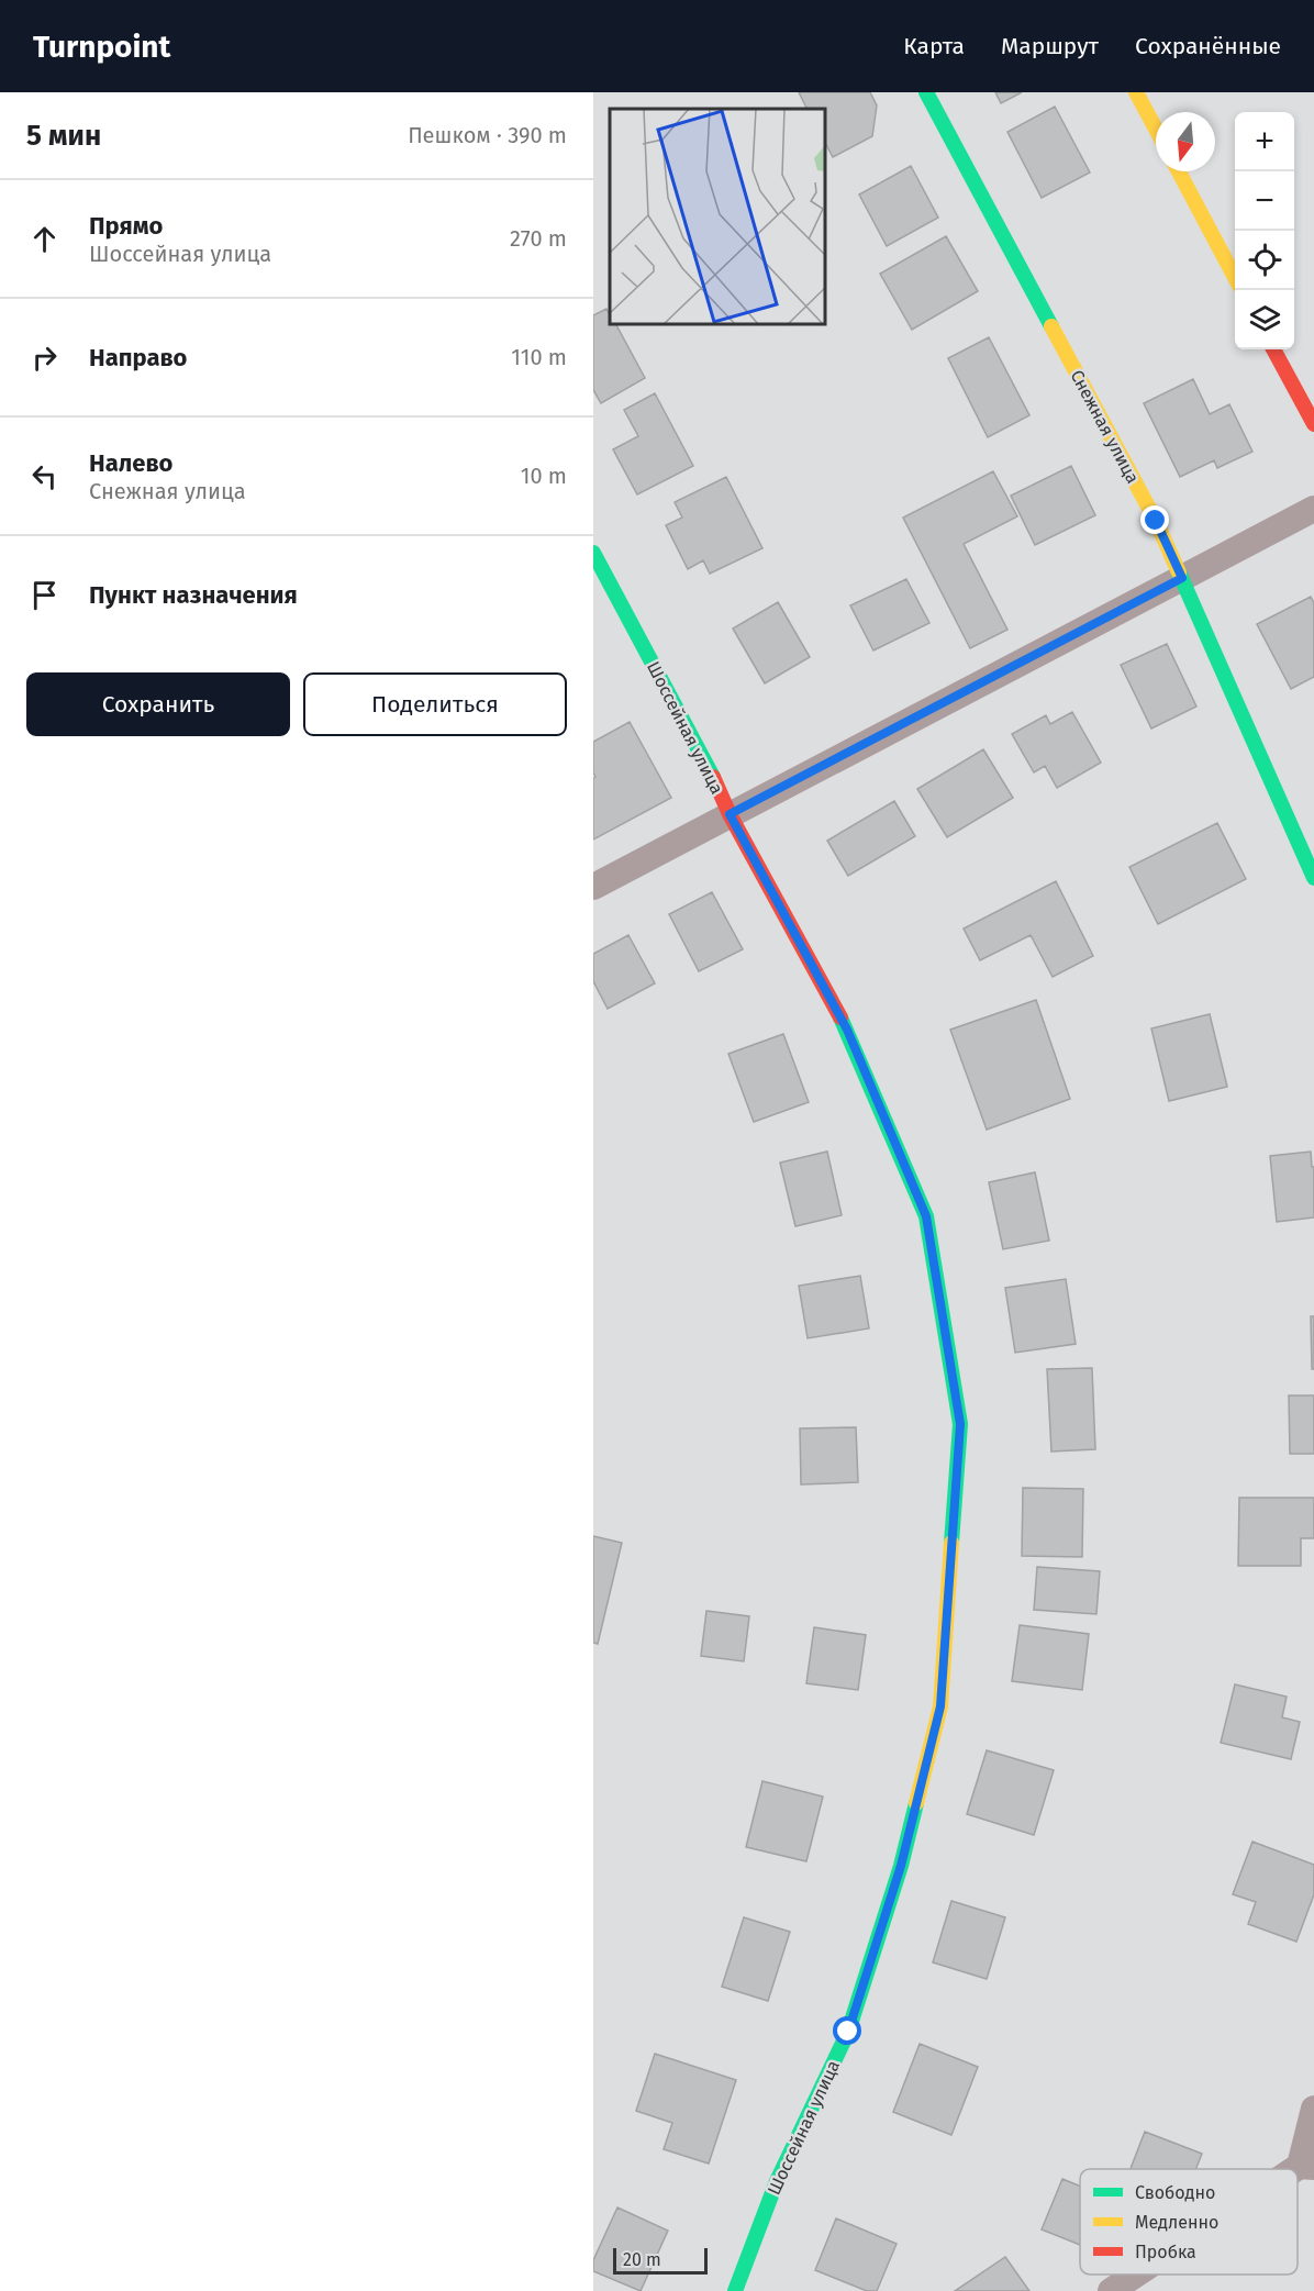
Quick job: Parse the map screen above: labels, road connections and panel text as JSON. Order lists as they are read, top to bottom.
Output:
{
  "streets": {
    "street": ["Снежная улица", "Шоссейная улица"]
  },
  "legend": ["Свободно", "Медленно", "Пробка"],
  "scale_bar": "20 m",
  "north": "bottom",
  "page": {
    "header": "Turnpoint",
    "nav": ["Карта", "Маршрут", "Сохранённые"],
    "heading": ["5 мин", "Пешком · 390 m"],
    "map_buttons": ["+", "−"],
    "list": [
      ["Прямо", "Шоссейная улица", "270 m"],
      ["Направо", "110 m"],
      ["Налево", "Снежная улица", "10 m"],
      "Пункт назначения"
    ],
    "buttons": ["Сохранить", "Поделиться"],
    "scale": "20 m"
  }
}
